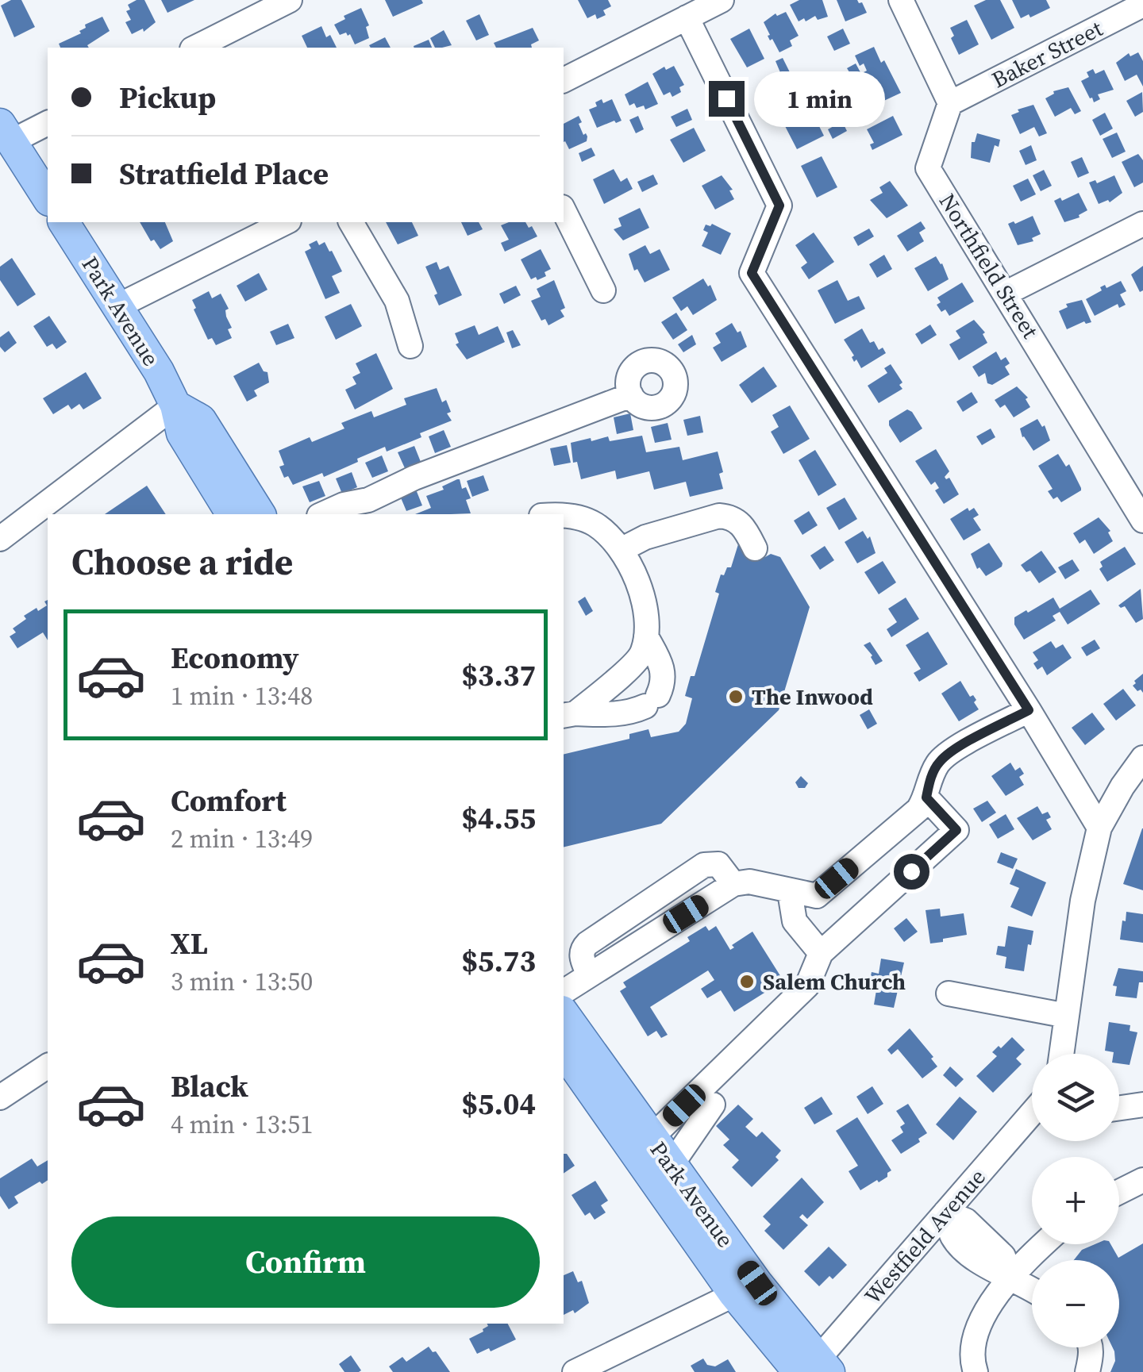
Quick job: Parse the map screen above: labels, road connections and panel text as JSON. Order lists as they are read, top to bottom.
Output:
{
  "streets": {
    "main road": ["Park Avenue"],
    "street": ["Baker Street", "Northfield Street", "Westfield Avenue"]
  },
  "crossings": [
    ["Baker Street", "Northfield Street"],
    ["Park Avenue", "Westfield Avenue"]
  ],
  "places": ["The Inwood", "Salem Church"],
  "page": {
    "banner": ["Pickup", "Stratfield Place"],
    "bubble": "1 min",
    "heading": "Choose a ride",
    "list": [
      {
        "name": "Economy",
        "note": "1 min · 13:48",
        "value": "$3.37"
      },
      {
        "name": "Comfort",
        "note": "2 min · 13:49",
        "value": "$4.55"
      },
      {
        "name": "XL",
        "note": "3 min · 13:50",
        "value": "$5.73"
      },
      {
        "name": "Black",
        "note": "4 min · 13:51",
        "value": "$5.04"
      }
    ],
    "map_buttons": ["+", "−"],
    "buttons": "Confirm"
  }
}
